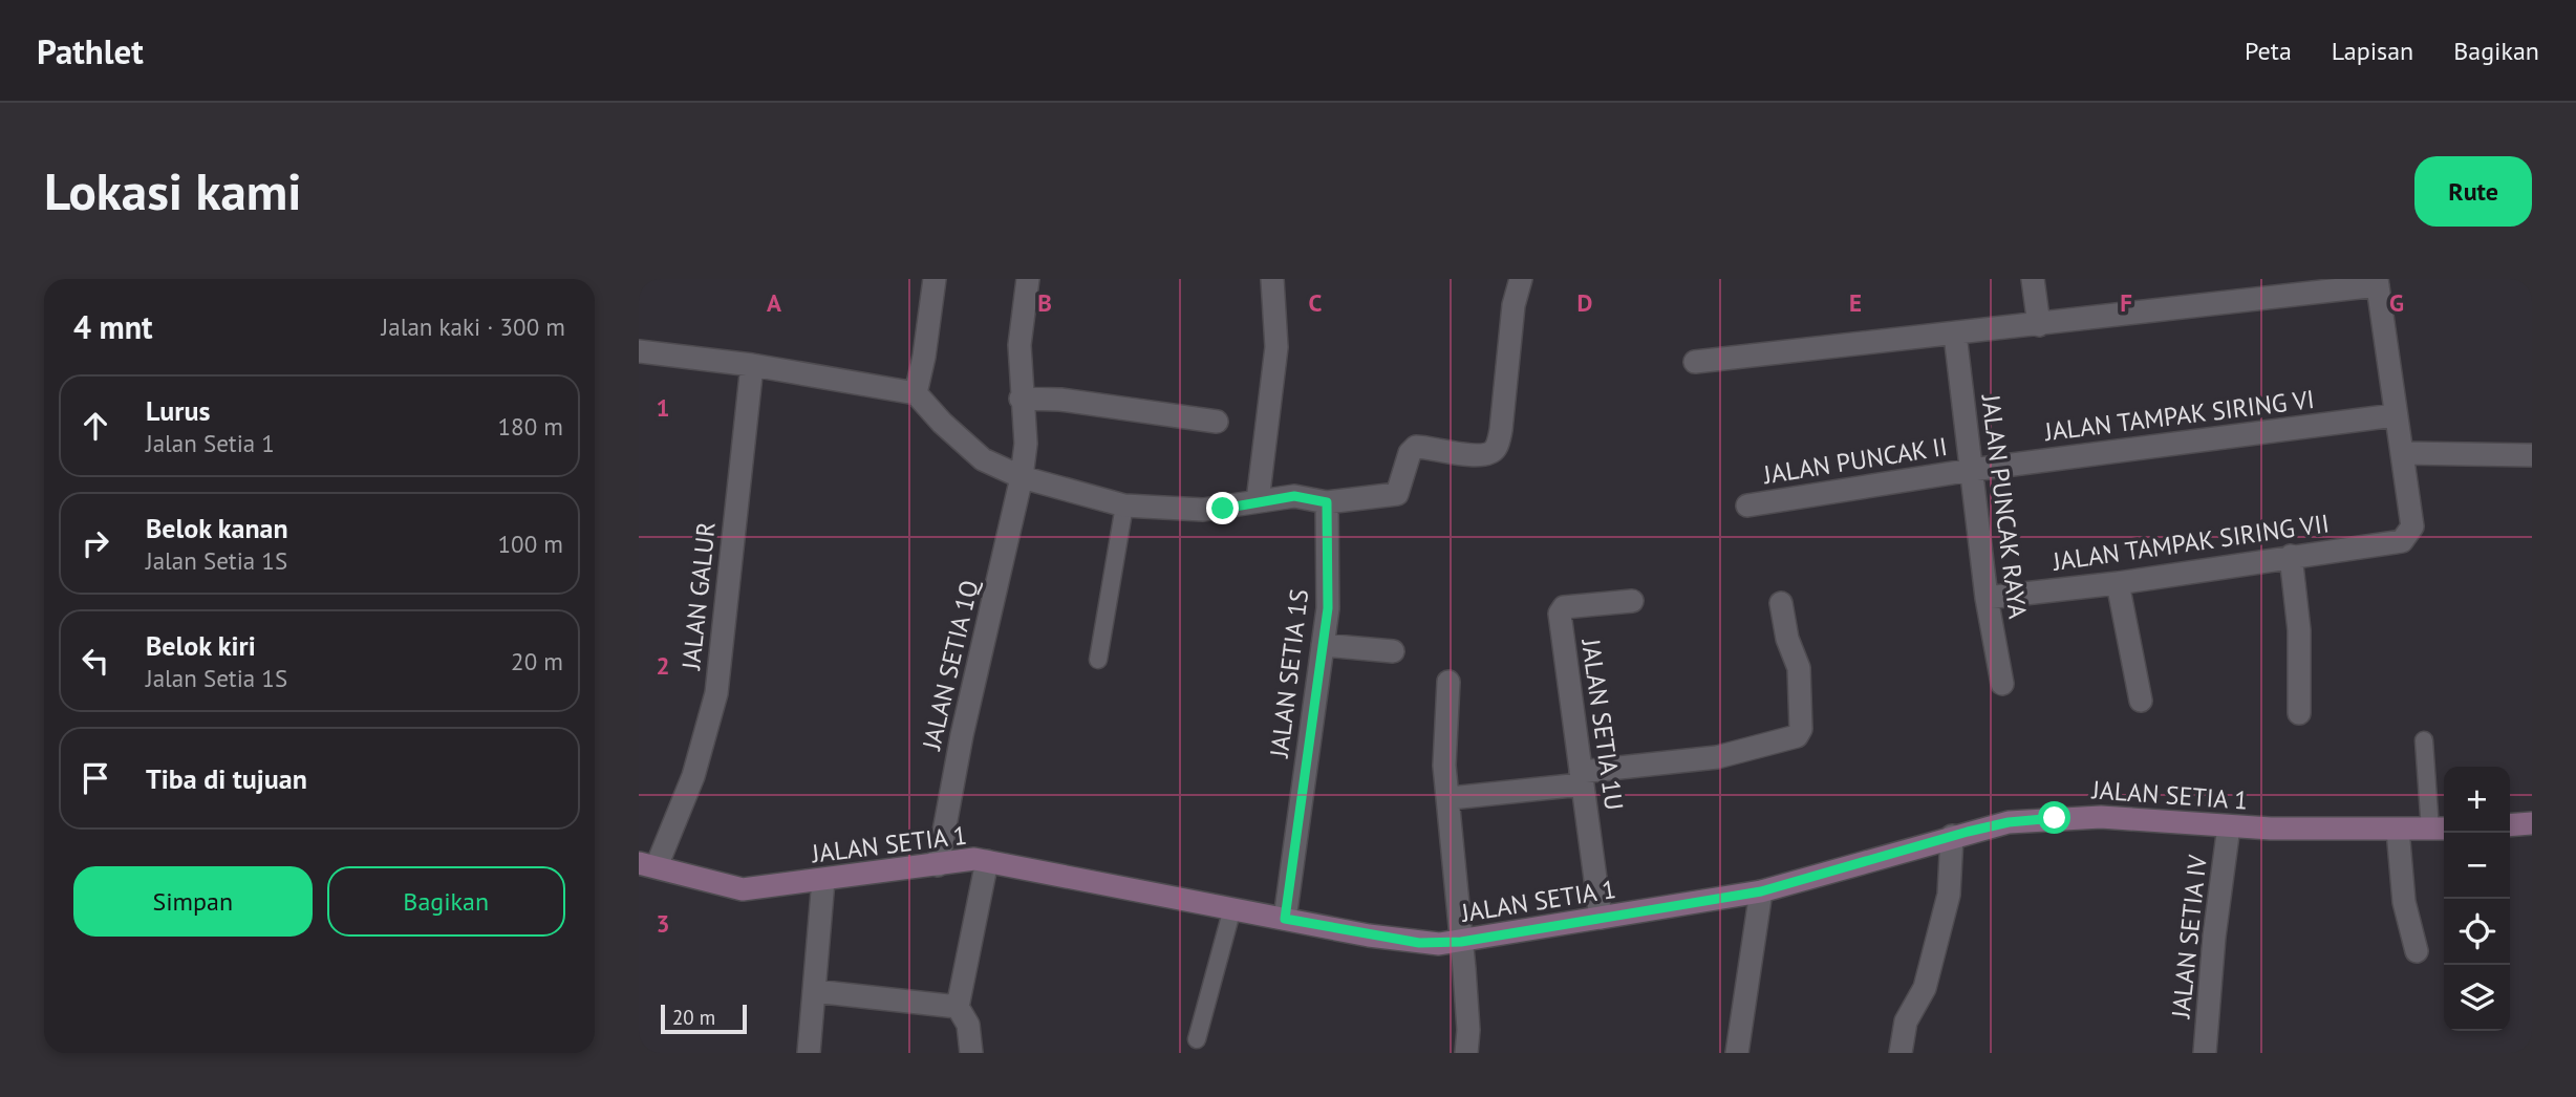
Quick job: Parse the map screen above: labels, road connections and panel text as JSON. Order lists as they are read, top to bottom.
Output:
{
  "streets": {
    "street": [
      "JALAN TAMPAK SIRING VI",
      "JALAN PUNCAK II",
      "JALAN PUNCAK RAYA",
      "JALAN TAMPAK SIRING VII",
      "JALAN GALUR",
      "JALAN SETIA 1Q",
      "JALAN SETIA 1S",
      "JALAN SETIA 1U",
      "JALAN SETIA 1",
      "JALAN SETIA IV"
    ]
  },
  "crossings": [
    ["JALAN TAMPAK SIRING VI", "JALAN PUNCAK II"],
    ["JALAN TAMPAK SIRING VI", "JALAN PUNCAK RAYA"],
    ["JALAN PUNCAK II", "JALAN PUNCAK RAYA"],
    ["JALAN PUNCAK RAYA", "JALAN TAMPAK SIRING VII"],
    ["JALAN GALUR", "JALAN SETIA 1"],
    ["JALAN SETIA 1Q", "JALAN SETIA 1"],
    ["JALAN SETIA 1S", "JALAN SETIA 1"],
    ["JALAN SETIA 1U", "JALAN SETIA 1"],
    ["JALAN SETIA 1", "JALAN SETIA IV"]
  ],
  "scale_bar": "20 m",
  "page": {
    "header": "Pathlet",
    "nav": ["Peta", "Lapisan", "Bagikan"],
    "buttons": [
      "Rute",
      ["Simpan", "Bagikan"]
    ],
    "title": "Lokasi kami",
    "heading": ["4 mnt", "Jalan kaki · 300 m"],
    "list": [
      ["Lurus", "Jalan Setia 1", "180 m"],
      ["Belok kanan", "Jalan Setia 1S", "100 m"],
      ["Belok kiri", "Jalan Setia 1S", "20 m"],
      "Tiba di tujuan"
    ],
    "map_buttons": ["+", "−"],
    "scale": "20 m"
  },
  "grid": {
    "columns": [
      "A",
      "B",
      "C",
      "D",
      "E",
      "F",
      "G"
    ],
    "rows": ["1", "2", "3"]
  }
}
